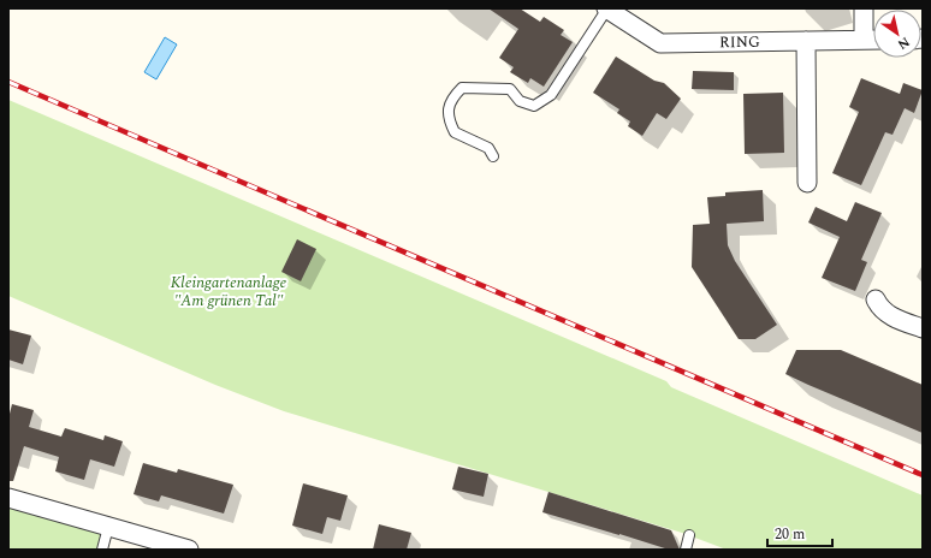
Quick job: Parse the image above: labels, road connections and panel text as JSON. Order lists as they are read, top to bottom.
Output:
{
  "streets": {
    "street": ["RING"]
  },
  "parks": ["Kleingartenanlage \"Am grünen Tal\""],
  "scale_bar": "20 m",
  "north": "bottom right"
}
